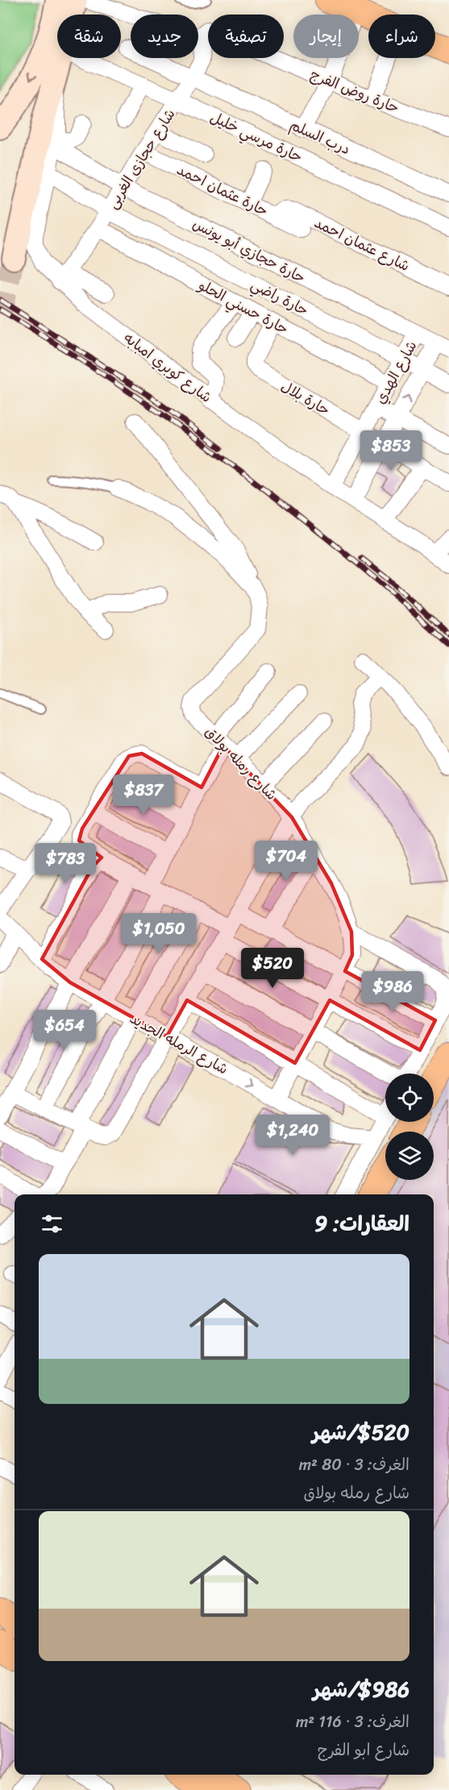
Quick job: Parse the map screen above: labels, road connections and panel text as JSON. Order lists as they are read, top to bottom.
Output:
{
  "streets": {
    "street": [
      "حارة روض الفرج",
      "حارة مرسي خليل",
      "درب السلم",
      "شارع حجازى الغربى",
      "حارة عثمان احمد",
      "شارع عثمان احمد",
      "حارة حجازي أبو يونس",
      "حارة راضي",
      "حارة حسني الحلو",
      "شارع كوبري امبابه",
      "شارع الهدي",
      "حارة بلال",
      "شارع رمله بولاق",
      "شارع الرمله الجديد"
    ]
  },
  "crossings": [
    ["حارة روض الفرج", "شارع حجازى الغربى"],
    ["حارة مرسي خليل", "شارع حجازى الغربى"],
    ["درب السلم", "شارع حجازى الغربى"],
    ["شارع حجازى الغربى", "حارة عثمان احمد"],
    ["شارع حجازى الغربى", "حارة حجازي أبو يونس"],
    ["شارع حجازى الغربى", "حارة راضي"],
    ["شارع حجازى الغربى", "حارة حسني الحلو"],
    ["شارع حجازى الغربى", "شارع كوبري امبابه"],
    ["حارة عثمان احمد", "شارع عثمان احمد"],
    ["حارة حجازي أبو يونس", "شارع كوبري امبابه"],
    ["حارة حجازي أبو يونس", "شارع الهدي"],
    ["حارة راضي", "شارع كوبري امبابه"],
    ["حارة راضي", "شارع الهدي"],
    ["حارة حسني الحلو", "شارع الهدي"],
    ["حارة حسني الحلو", "حارة بلال"],
    ["شارع كوبري امبابه", "شارع الهدي"],
    ["شارع الهدي", "حارة بلال"],
    ["شارع رمله بولاق", "شارع الرمله الجديد"]
  ],
  "page": {
    "chip": [
      "شراء",
      "إيجار",
      "تصفية",
      "جديد",
      "شقة"
    ],
    "price": [
      "$853",
      "$837",
      "$704",
      "$783",
      "$1,050",
      "$520",
      "$986",
      "$654",
      "$1,240"
    ],
    "heading": "العقارات: 9",
    "list": [
      {
        "name": "$520/شهر",
        "note": "الغرف: 3 · 80 m² · شارع رمله بولاق"
      },
      {
        "name": "$986/شهر",
        "note": "الغرف: 3 · 116 m² · شارع ابو الفرج"
      }
    ]
  }
}
